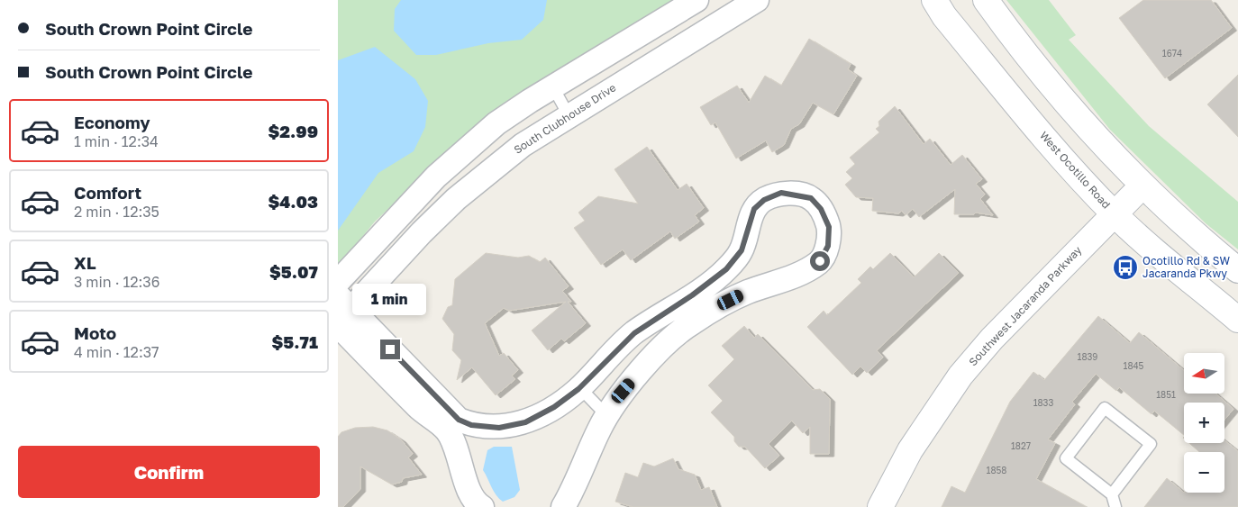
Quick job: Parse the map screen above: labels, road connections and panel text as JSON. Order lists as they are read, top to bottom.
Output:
{
  "streets": {
    "main road": ["West Ocotillo Road", "Southwest Jacaranda Parkway"],
    "street": ["South Clubhouse Drive"]
  },
  "crossings": [
    ["West Ocotillo Road", "Southwest Jacaranda Parkway"]
  ],
  "places": {
    "bus stop": ["Ocotillo Rd & SW Jacaranda Pkwy"]
  },
  "house_numbers": [
    "1674",
    "1839",
    "1845",
    "1851",
    "1833",
    "1827",
    "1858"
  ],
  "north": "left",
  "page": {
    "banner": ["South Crown Point Circle", "South Crown Point Circle"],
    "list": [
      {
        "name": "Economy",
        "note": "1 min · 12:34",
        "value": "$2.99"
      },
      {
        "name": "Comfort",
        "note": "2 min · 12:35",
        "value": "$4.03"
      },
      {
        "name": "XL",
        "note": "3 min · 12:36",
        "value": "$5.07"
      },
      {
        "name": "Moto",
        "note": "4 min · 12:37",
        "value": "$5.71"
      }
    ],
    "bubble": "1 min",
    "map_buttons": ["+", "−"],
    "buttons": "Confirm"
  }
}
